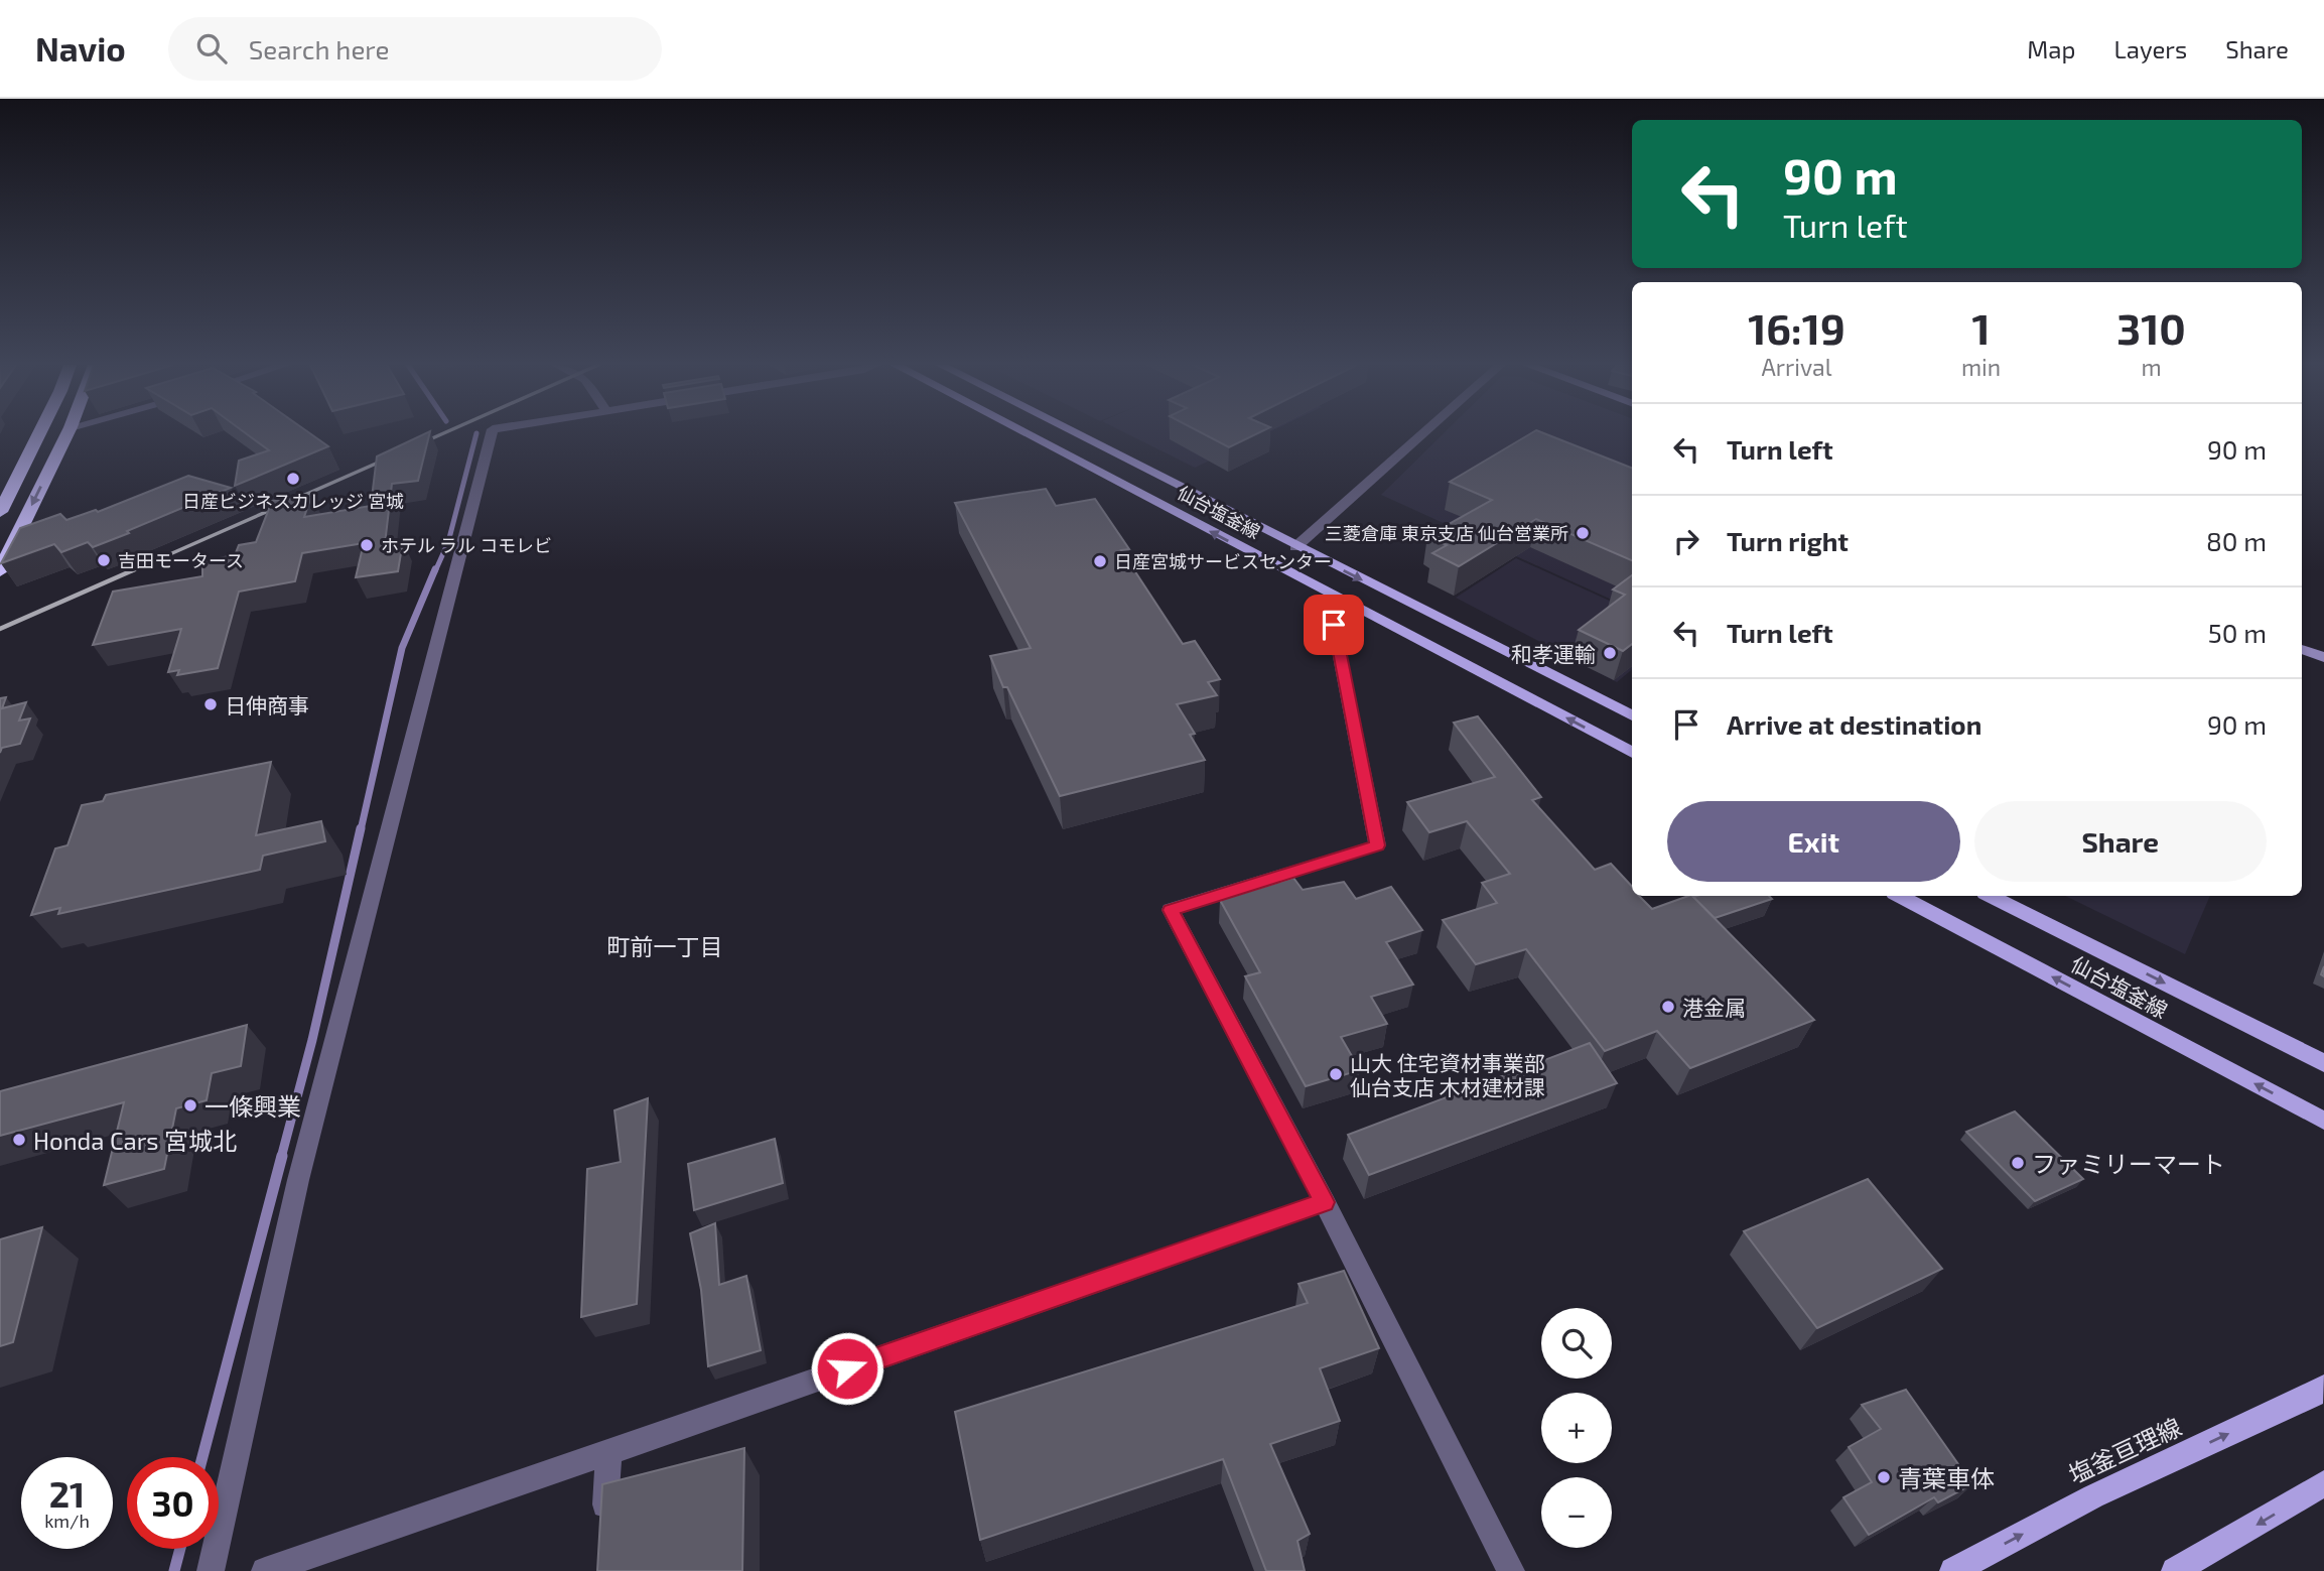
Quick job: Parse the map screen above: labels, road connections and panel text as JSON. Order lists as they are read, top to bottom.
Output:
{
  "streets": {
    "main road": ["仙台塩釜線", "塩釜亘理線"]
  },
  "districts": ["町前一丁目"],
  "places": [
    "日産ビジネスカレッジ 宮城",
    "三菱倉庫 東京支店 仙台営業所",
    "ホテル ラル コモレビ",
    "吉田モータース",
    "日産宮城サービスセンター",
    "和孝運輸",
    "日伸商事",
    "港金属",
    "山大 住宅資材事業部 仙台支店 木材建材課",
    "一條興業",
    "Honda Cars 宮城北",
    "ファミリーマート",
    "青葉車体"
  ],
  "page": {
    "header": "Navio",
    "search": "Search here",
    "nav": ["Map", "Layers", "Share"],
    "turn": ["90 m", "Turn left"],
    "eta": [
      "16:19",
      "Arrival",
      "1",
      "min",
      "310",
      "m"
    ],
    "list": [
      {
        "name": "Turn left",
        "value": "90 m"
      },
      {
        "name": "Turn right",
        "value": "80 m"
      },
      {
        "name": "Turn left",
        "value": "50 m"
      },
      {
        "name": "Arrive at destination",
        "value": "90 m"
      }
    ],
    "buttons": ["Exit", "Share"],
    "map_buttons": ["+", "−"],
    "speed": "21 km/h",
    "limit": "30"
  }
}
